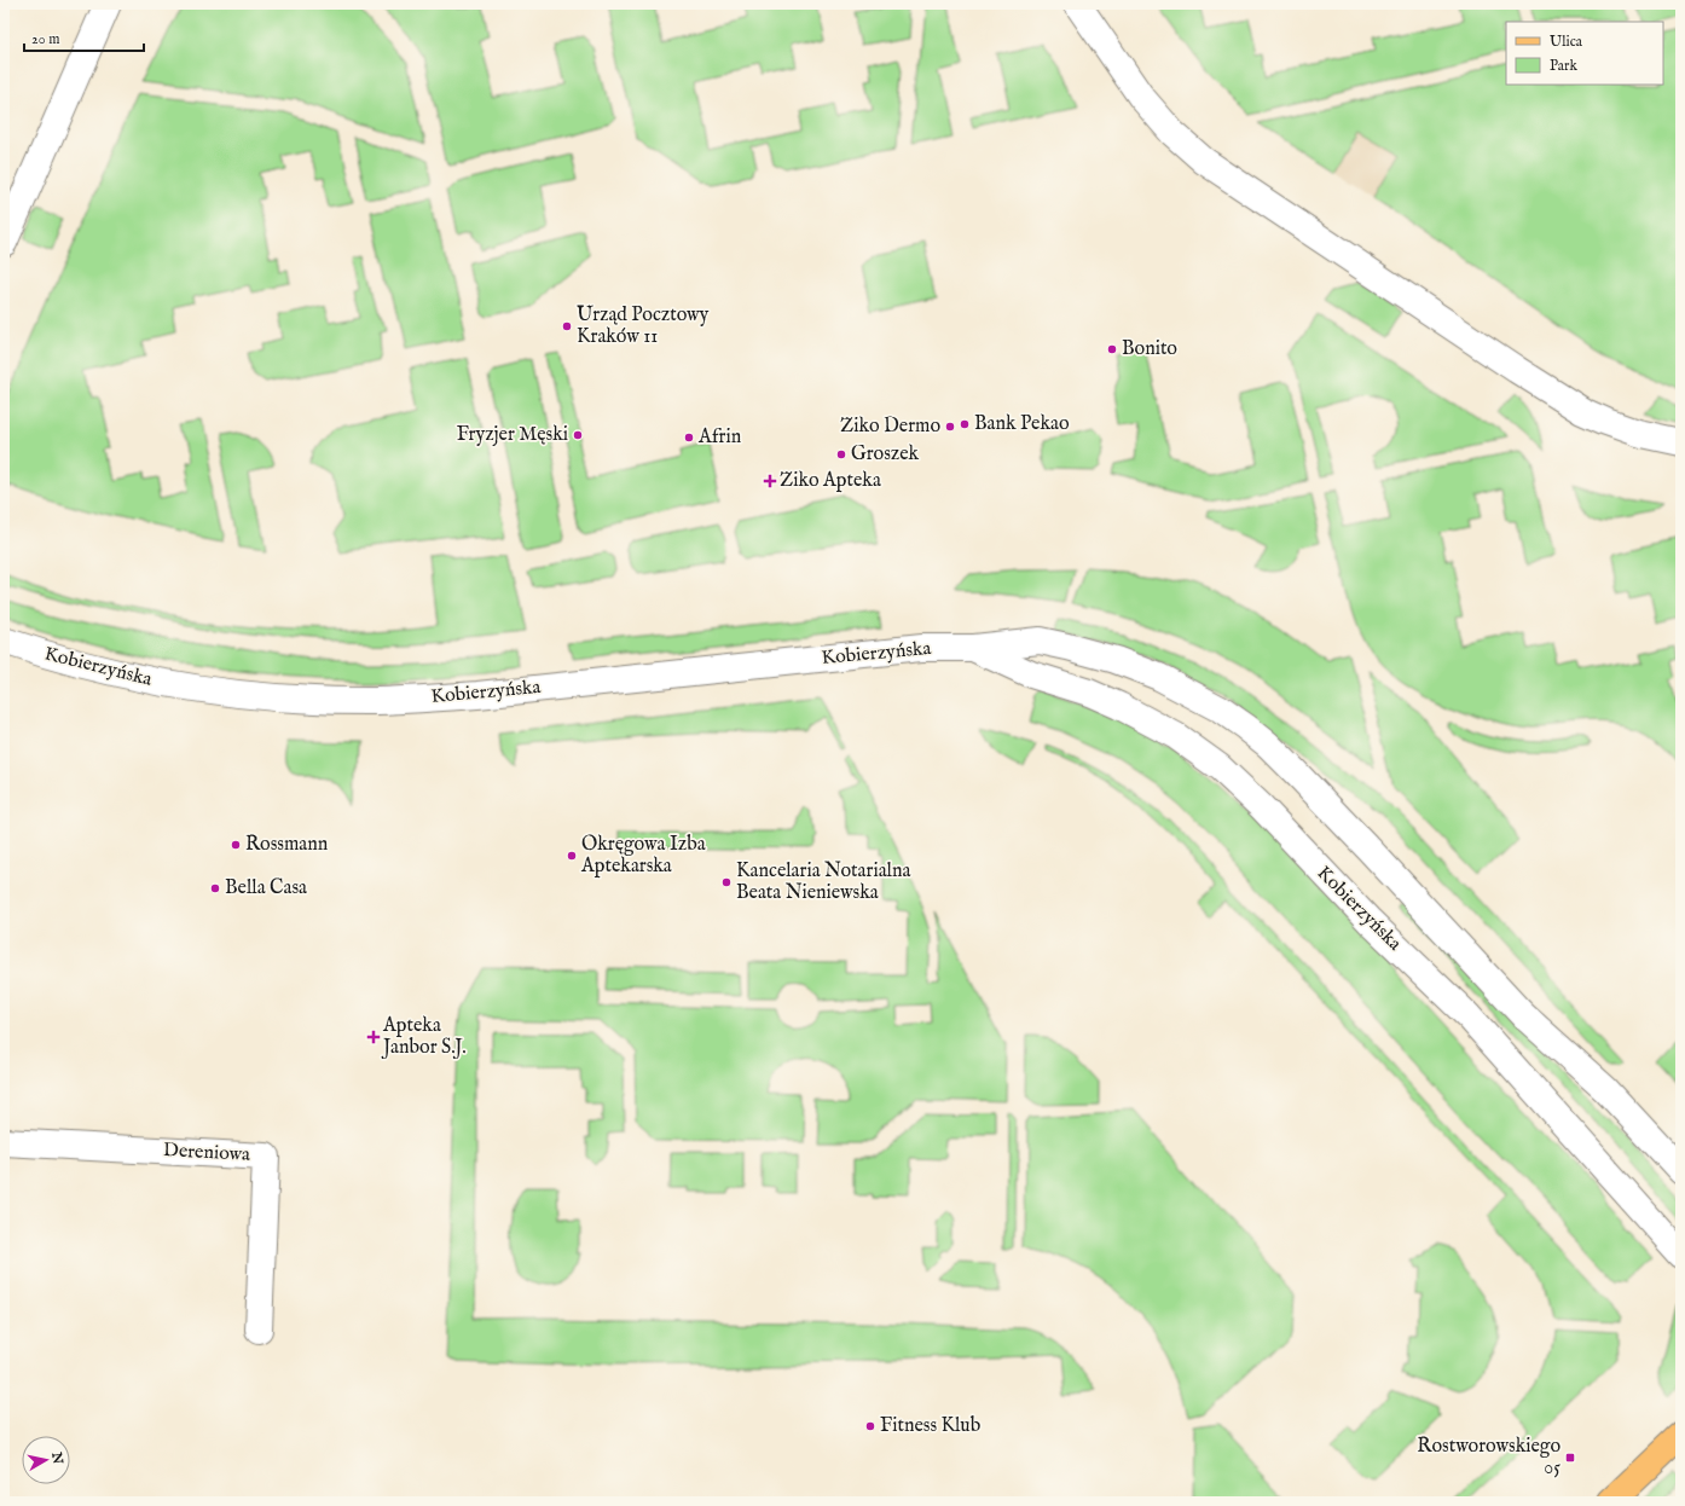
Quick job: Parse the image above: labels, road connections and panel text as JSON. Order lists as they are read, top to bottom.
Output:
{
  "streets": {
    "street": ["Kobierzyńska", "Dereniowa"]
  },
  "places": {
    "other": [
      "Urząd Pocztowy Kraków 11",
      "Bonito",
      "Bank Pekao",
      "Ziko Dermo",
      "Fryzjer Męski",
      "Afrin",
      "Groszek",
      "Rossmann",
      "Okręgowa Izba Aptekarska",
      "Kancelaria Notarialna Beata Nieniewska",
      "Bella Casa",
      "Fitness Klub"
    ],
    "health": ["Ziko Apteka", "Apteka Janbor S.J."],
    "transit": ["Rostworowskiego 05"]
  },
  "legend": ["Ulica", "Park"],
  "scale_bar": "20 m",
  "north": "right"
}
